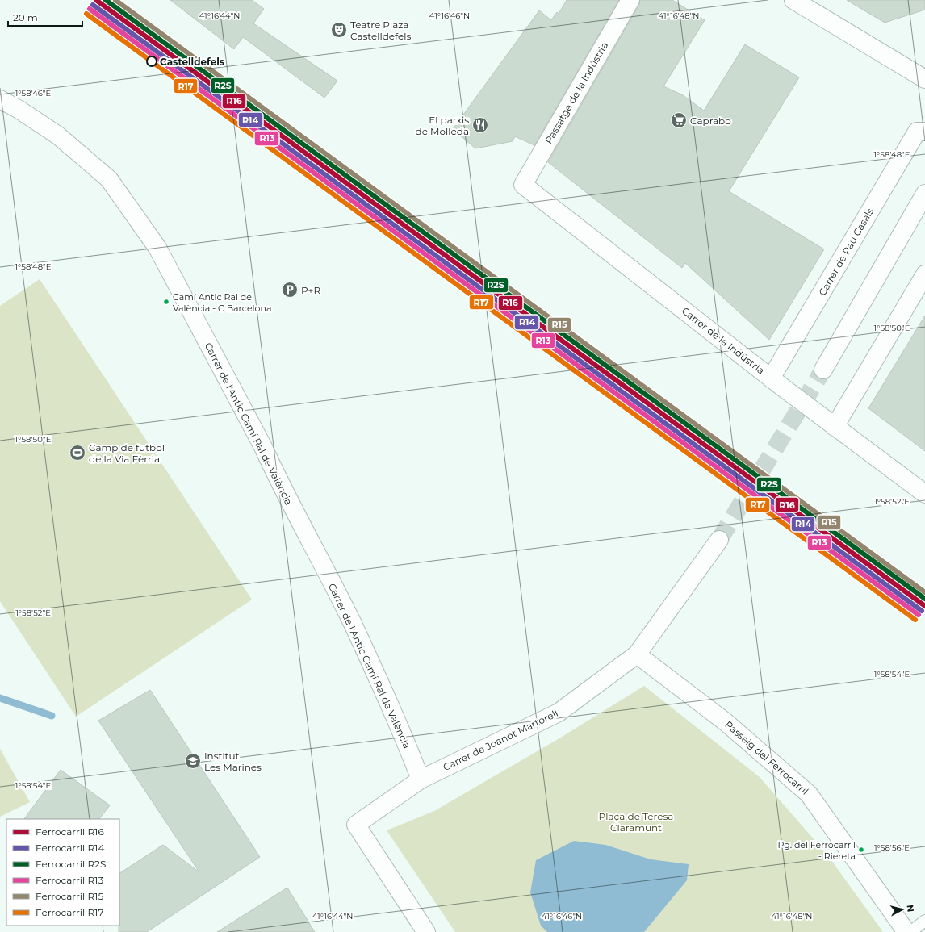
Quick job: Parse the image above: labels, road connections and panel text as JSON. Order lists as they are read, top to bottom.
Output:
{
  "streets": {
    "street": [
      "Passatge de la Indústria",
      "Carrer de Pau Casals",
      "Carrer de la Indústria",
      "Carrer de l'Antic Camí Ral de València",
      "Carrer de Joanot Martorell",
      "Passeig del Ferrocarril"
    ]
  },
  "crossings": [
    ["Passatge de la Indústria", "Carrer de la Indústria"],
    ["Carrer de Pau Casals", "Carrer de la Indústria"],
    ["Carrer de l'Antic Camí Ral de València", "Carrer de Joanot Martorell"],
    ["Carrer de Joanot Martorell", "Passeig del Ferrocarril"]
  ],
  "parks": ["Plaça de Teresa Claramunt"],
  "places": {
    "theatre": ["Teatre Plaza Castelldefels"],
    "other": ["Castelldefels", "Camí Antic Ral de València - C Barcelona", "Pg. del Ferrocarril - Riereta"],
    "supermarket": ["Caprabo"],
    "restaurant": ["El parxis de Molleda"],
    "parking": ["P+R"],
    "sports": ["Camp de futbol de la Via Fèrria"],
    "school or university": ["Institut Les Marines"]
  },
  "lines": [
    "rail line R16",
    "rail line R2S",
    "rail line R15",
    "rail line R14",
    "rail line R13",
    "rail line R17"
  ],
  "legend": [
    "Ferrocarril R16",
    "Ferrocarril R14",
    "Ferrocarril R2S",
    "Ferrocarril R13",
    "Ferrocarril R15",
    "Ferrocarril R17"
  ],
  "scale_bar": "20 m",
  "north": "right",
  "coordinates": [
    "41°16'44\"N",
    "41°16'46\"N",
    "41°16'48\"N",
    "1°58'46\"E",
    "1°58'48\"E",
    "1°58'50\"E",
    "1°58'52\"E",
    "1°58'54\"E",
    "1°58'56\"E"
  ]
}
